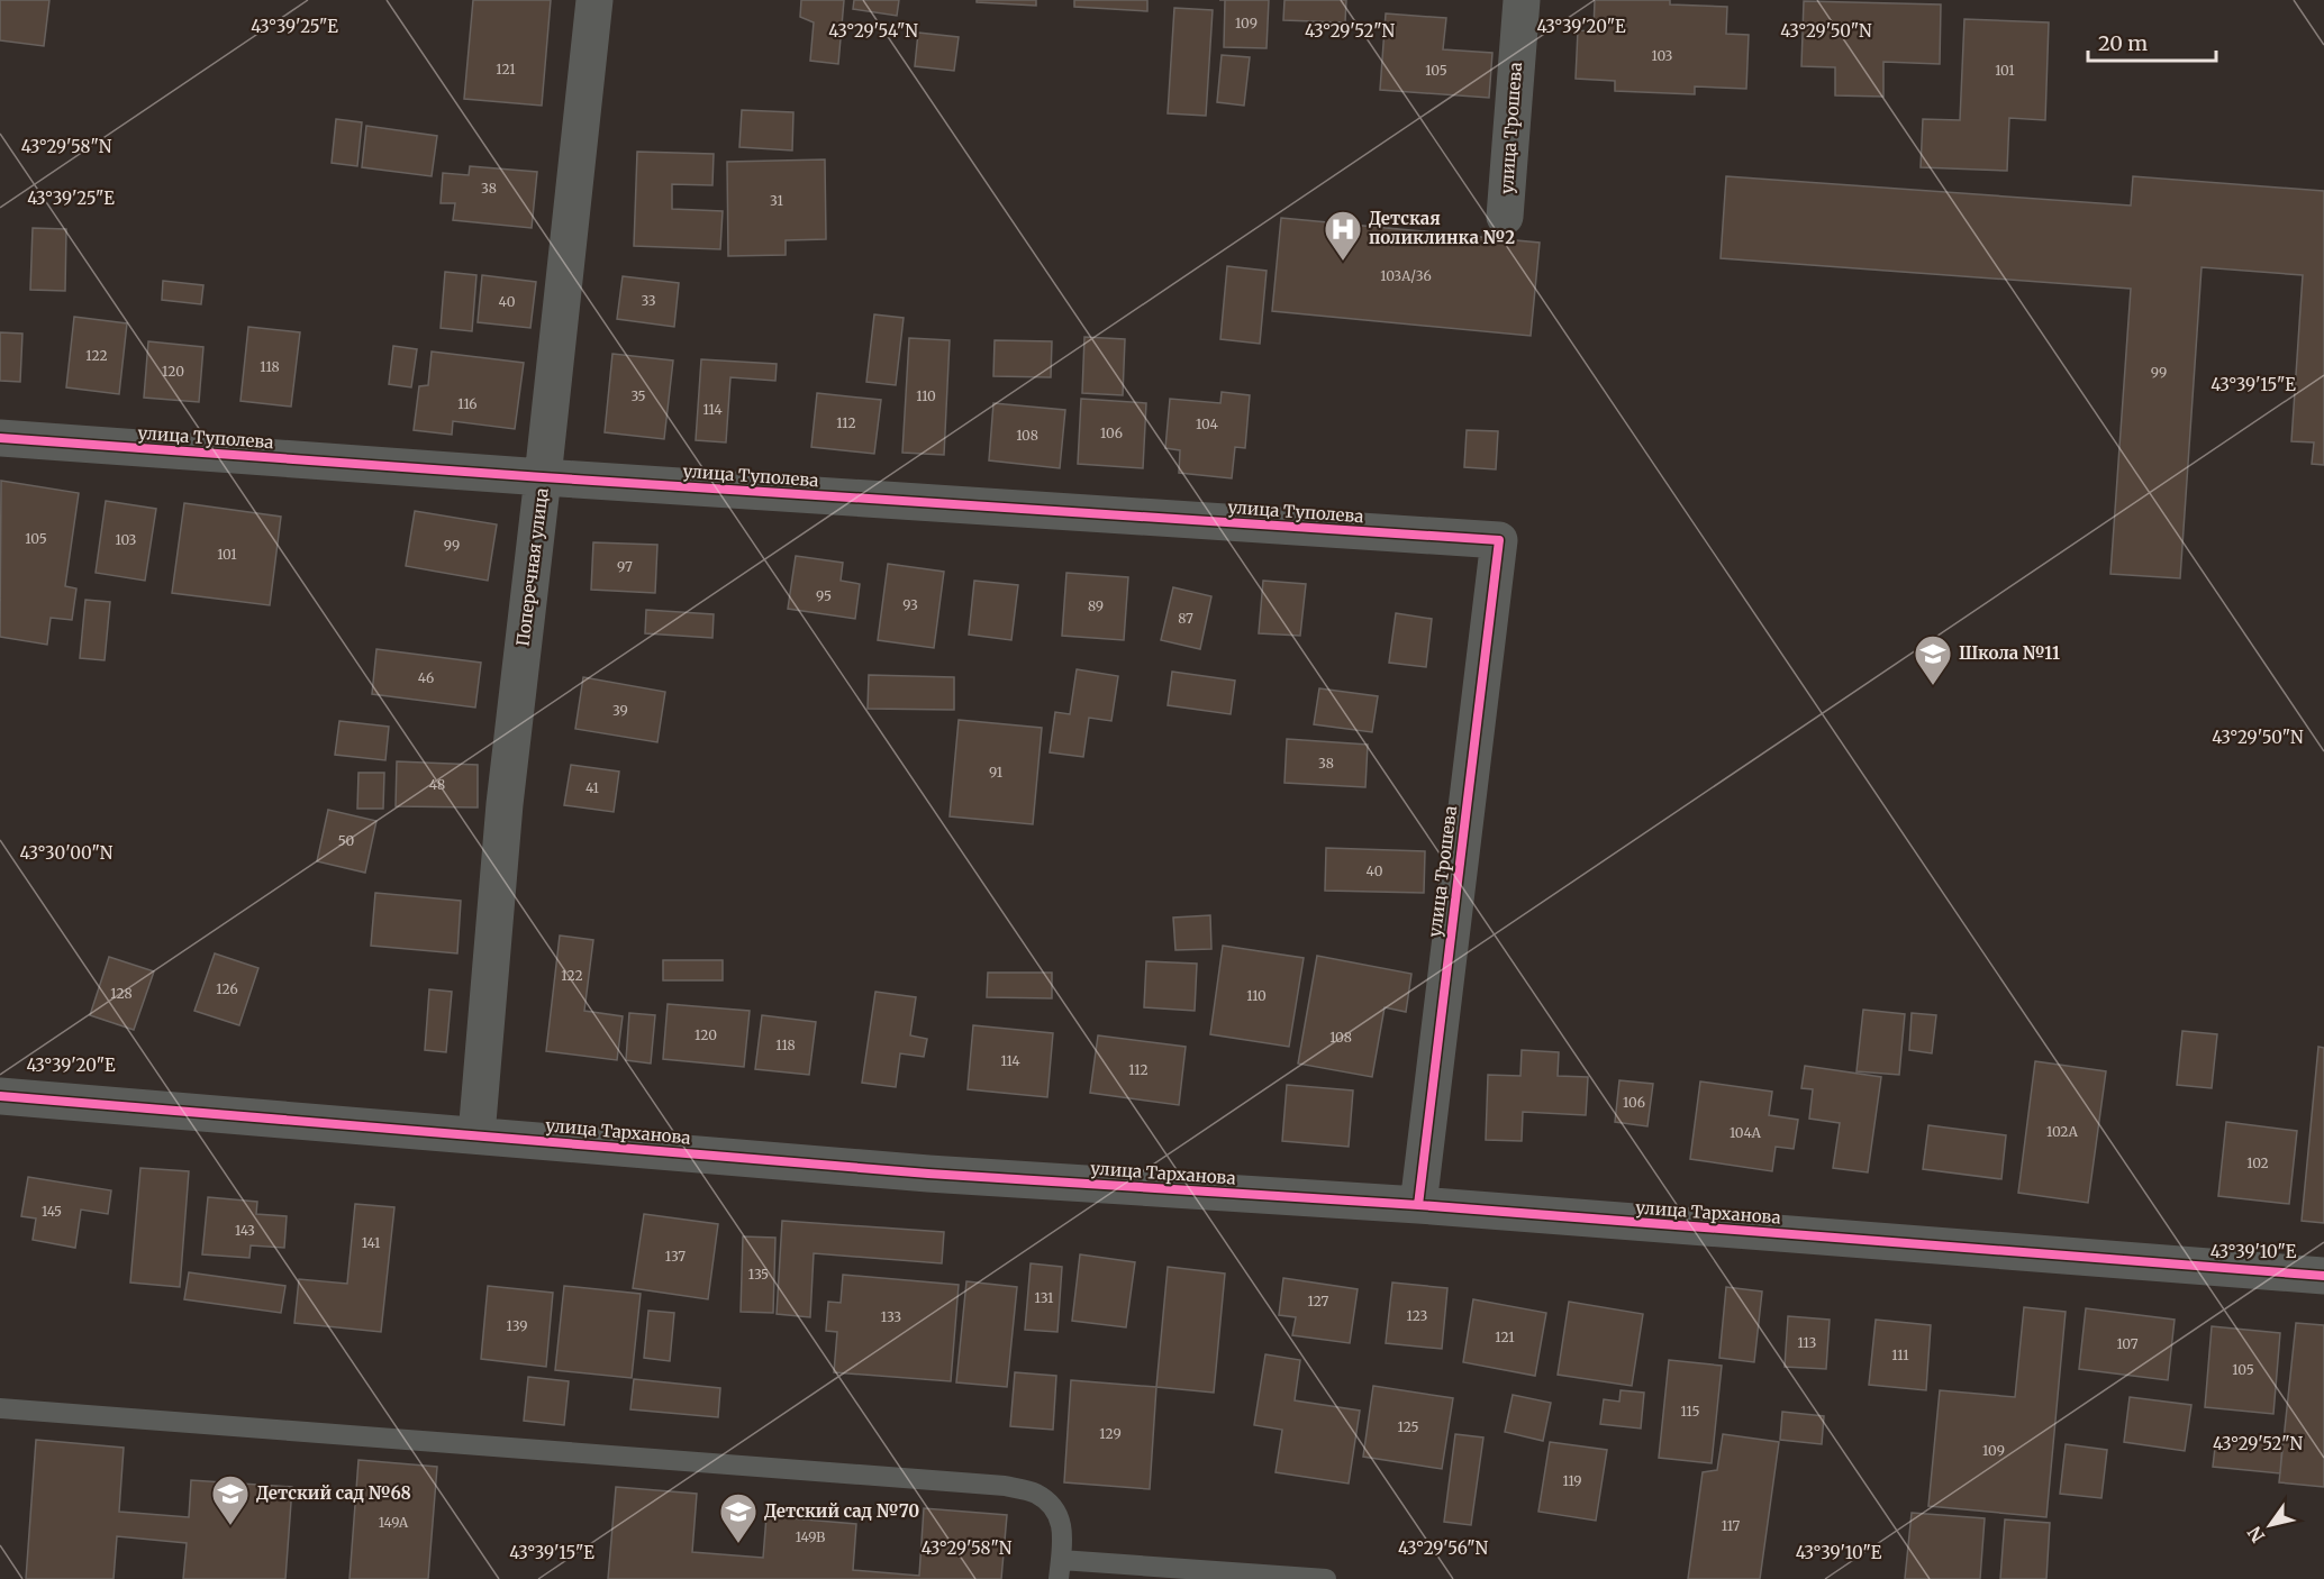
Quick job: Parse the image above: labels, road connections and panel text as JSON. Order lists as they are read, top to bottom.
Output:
{
  "streets": {
    "street": [
      "улица Трошева",
      "улица Туполева",
      "Поперечная улица",
      "улица Тарханова"
    ]
  },
  "crossings": [
    ["улица Трошева", "улица Туполева"],
    ["улица Трошева", "улица Тарханова"],
    ["улица Туполева", "Поперечная улица"],
    ["Поперечная улица", "улица Тарханова"]
  ],
  "places": {
    "hospital": ["Детская поликлинка №2"],
    "school or university": ["Школа №11", "Детский сад №68", "Детский сад №70"]
  },
  "house_numbers": [
    "109",
    "103",
    "121",
    "105",
    "101",
    "38",
    "31",
    "103А/36",
    "33",
    "40",
    "122",
    "118",
    "120",
    "99",
    "35",
    "110",
    "116",
    "114",
    "112",
    "104",
    "106",
    "108",
    "105",
    "103",
    "99",
    "101",
    "97",
    "95",
    "93",
    "89",
    "87",
    "46",
    "39",
    "38",
    "91",
    "48",
    "41",
    "50",
    "40",
    "122",
    "126",
    "128",
    "110",
    "120",
    "108",
    "118",
    "114",
    "112",
    "106",
    "102А",
    "104А",
    "102",
    "145",
    "143",
    "141",
    "137",
    "135",
    "131",
    "127",
    "123",
    "133",
    "139",
    "121",
    "113",
    "107",
    "111",
    "105",
    "115",
    "125",
    "129",
    "109",
    "119",
    "149А",
    "117",
    "149В"
  ],
  "scale_bar": "20 m",
  "north": "bottom left",
  "coordinates": [
    "43°39'25\"E",
    "43°39'20\"E",
    "43°29'54\"N",
    "43°29'52\"N",
    "43°29'50\"N",
    "43°29'58\"N",
    "43°39'15\"E",
    "43°30'00\"N",
    "43°39'10\"E",
    "43°29'56\"N"
  ]
}
